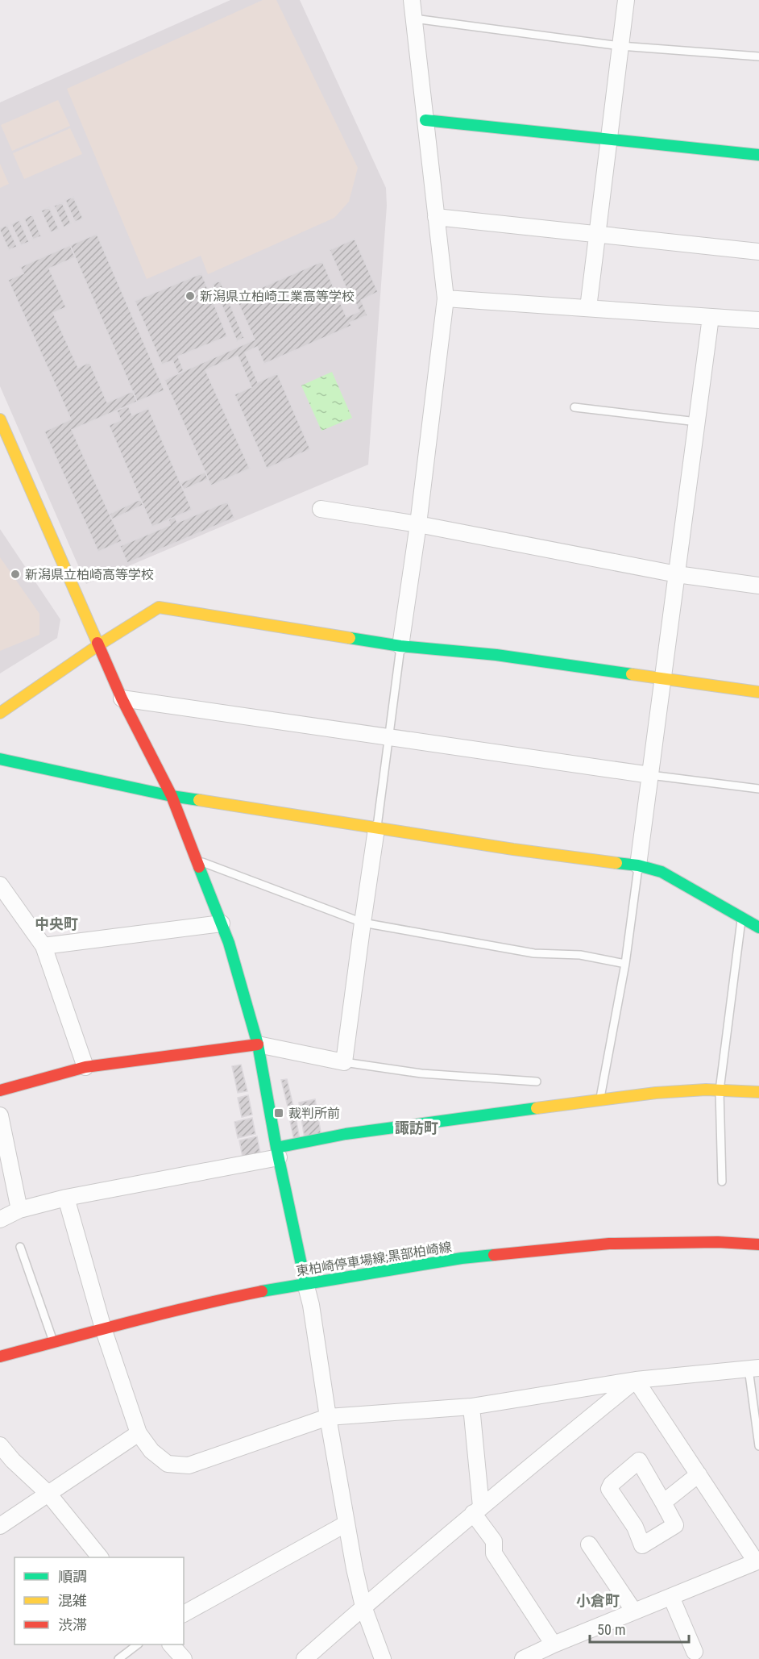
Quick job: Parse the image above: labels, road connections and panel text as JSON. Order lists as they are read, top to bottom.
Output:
{
  "streets": {
    "street": ["東柏崎停車場線;黒部柏崎線"]
  },
  "districts": ["中央町", "諏訪町", "小倉町"],
  "places": {
    "other": ["新潟県立柏崎工業高等学校", "新潟県立柏崎高等学校"],
    "transit": ["裁判所前"]
  },
  "legend": ["順調", "混雑", "渋滞"],
  "scale_bar": "50 m"
}
